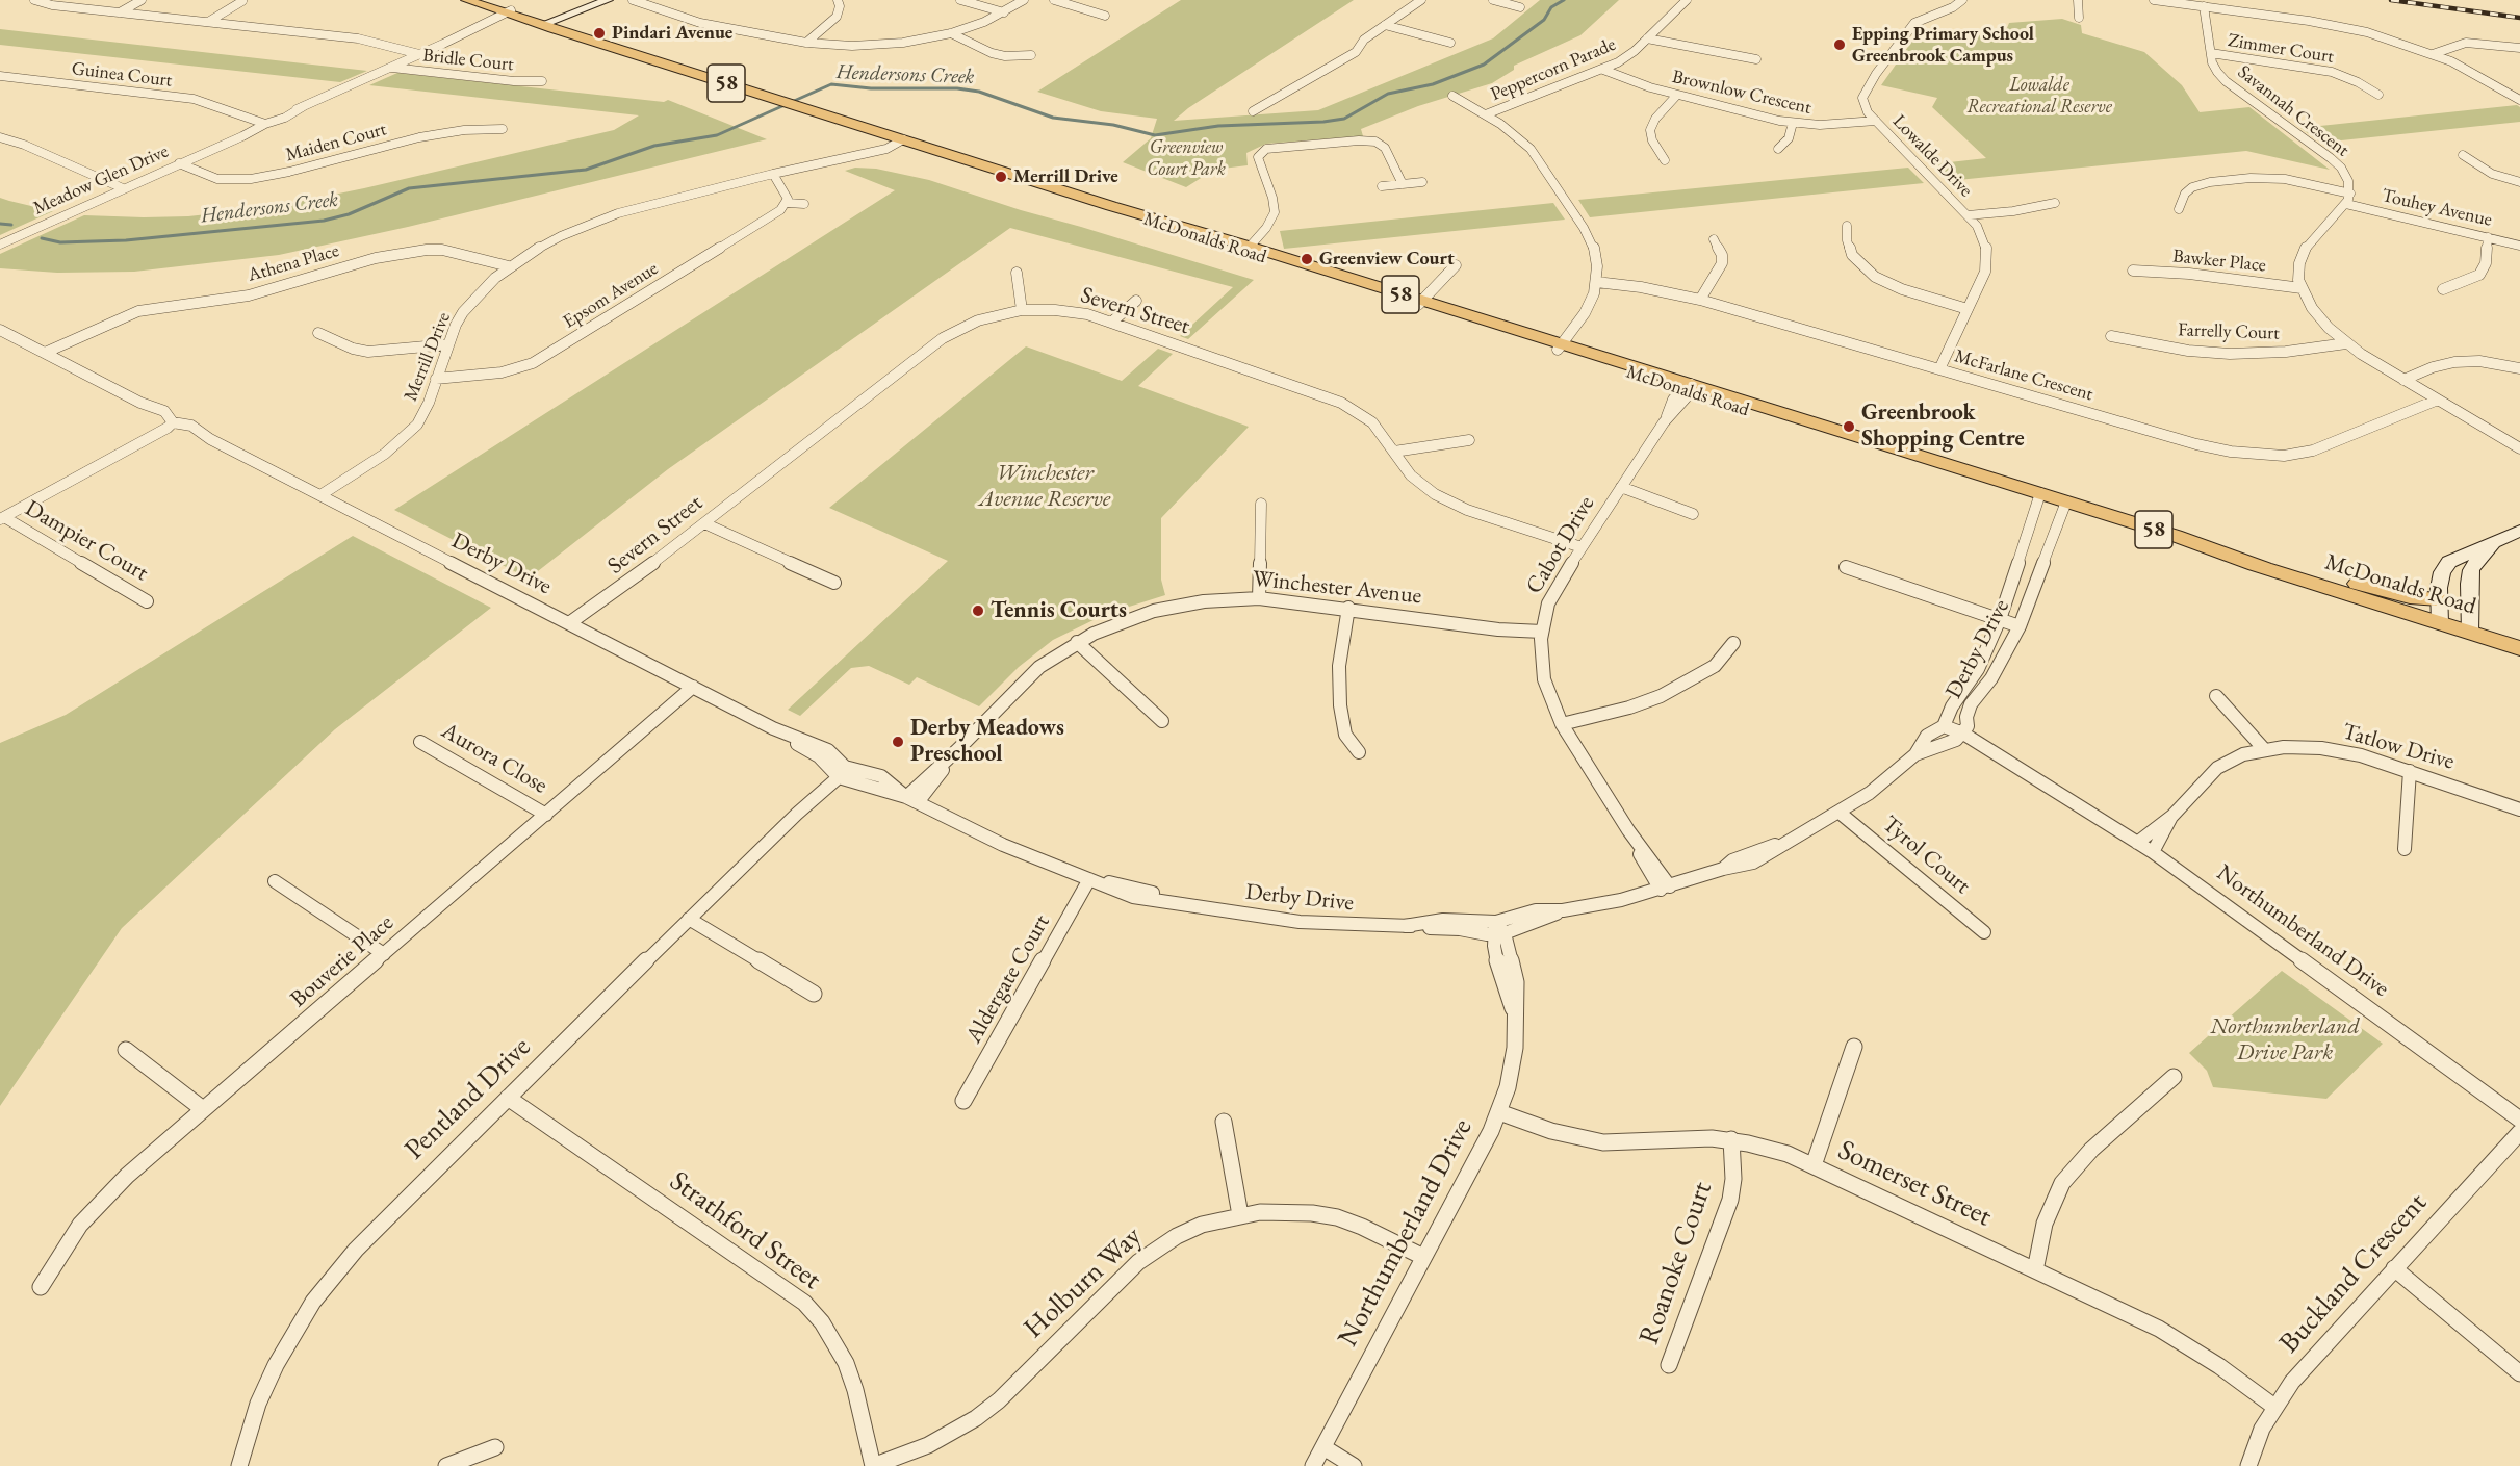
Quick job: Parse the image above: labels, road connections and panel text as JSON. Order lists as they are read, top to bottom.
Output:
{
  "streets": {
    "main road": ["58", "McDonalds Road"],
    "street": [
      "Zimmer Court",
      "Bridle Court",
      "Peppercorn Parade",
      "Guinea Court",
      "Brownlow Crescent",
      "Savannah Crescent",
      "Maiden Court",
      "Lowalde Drive",
      "Meadow Glen Drive",
      "Touhey Avenue",
      "Bawker Place",
      "Athena Place",
      "Epsom Avenue",
      "Severn Street",
      "Farrelly Court",
      "Merrill Drive",
      "McFarlane Crescent",
      "Dampier Court",
      "Cabot Drive",
      "Derby Drive",
      "Winchester Avenue",
      "Tatlow Drive",
      "Aurora Close",
      "Tyrol Court",
      "Northumberland Drive",
      "Bouverie Place",
      "Aldergate Court",
      "Pentland Drive",
      "Somerset Street",
      "Strathford Street",
      "Roanoke Court",
      "Buckland Crescent",
      "Holburn Way"
    ]
  },
  "crossings": [
    ["Zimmer Court", "Savannah Crescent"],
    ["Bridle Court", "Meadow Glen Drive"],
    ["Peppercorn Parade", "Brownlow Crescent"],
    ["Guinea Court", "Meadow Glen Drive"],
    ["Brownlow Crescent", "Lowalde Drive"],
    ["Savannah Crescent", "Touhey Avenue"],
    ["Savannah Crescent", "Bawker Place"],
    ["Maiden Court", "Meadow Glen Drive"],
    ["Lowalde Drive", "McFarlane Crescent"],
    ["Meadow Glen Drive", "McDonalds Road"],
    ["McDonalds Road", "Merrill Drive"],
    ["McDonalds Road", "Cabot Drive"],
    ["McDonalds Road", "Derby Drive"],
    ["Athena Place", "Merrill Drive"],
    ["Epsom Avenue", "Merrill Drive"],
    ["Severn Street", "Cabot Drive"],
    ["Severn Street", "Derby Drive"],
    ["Merrill Drive", "Derby Drive"],
    ["Cabot Drive", "Derby Drive"],
    ["Cabot Drive", "Winchester Avenue"],
    ["Derby Drive", "Winchester Avenue"],
    ["Derby Drive", "Tyrol Court"],
    ["Derby Drive", "Northumberland Drive"],
    ["Derby Drive", "Bouverie Place"],
    ["Derby Drive", "Aldergate Court"],
    ["Derby Drive", "Pentland Drive"],
    ["Tatlow Drive", "Northumberland Drive"],
    ["Aurora Close", "Bouverie Place"],
    ["Northumberland Drive", "Somerset Street"],
    ["Northumberland Drive", "Holburn Way"],
    ["Pentland Drive", "Strathford Street"],
    ["Somerset Street", "Roanoke Court"],
    ["Somerset Street", "Buckland Crescent"],
    ["Strathford Street", "Holburn Way"]
  ],
  "water": ["Hendersons Creek"],
  "parks": [
    "Lowalde Recreational Reserve",
    "Greenview Court Park",
    "Winchester Avenue Reserve",
    "Northumberland Drive Park"
  ],
  "places": [
    "Pindari Avenue",
    "Epping Primary School Greenbrook Campus",
    "Merrill Drive",
    "Greenview Court",
    "Greenbrook Shopping Centre",
    "Tennis Courts",
    "Derby Meadows Preschool"
  ]
}
